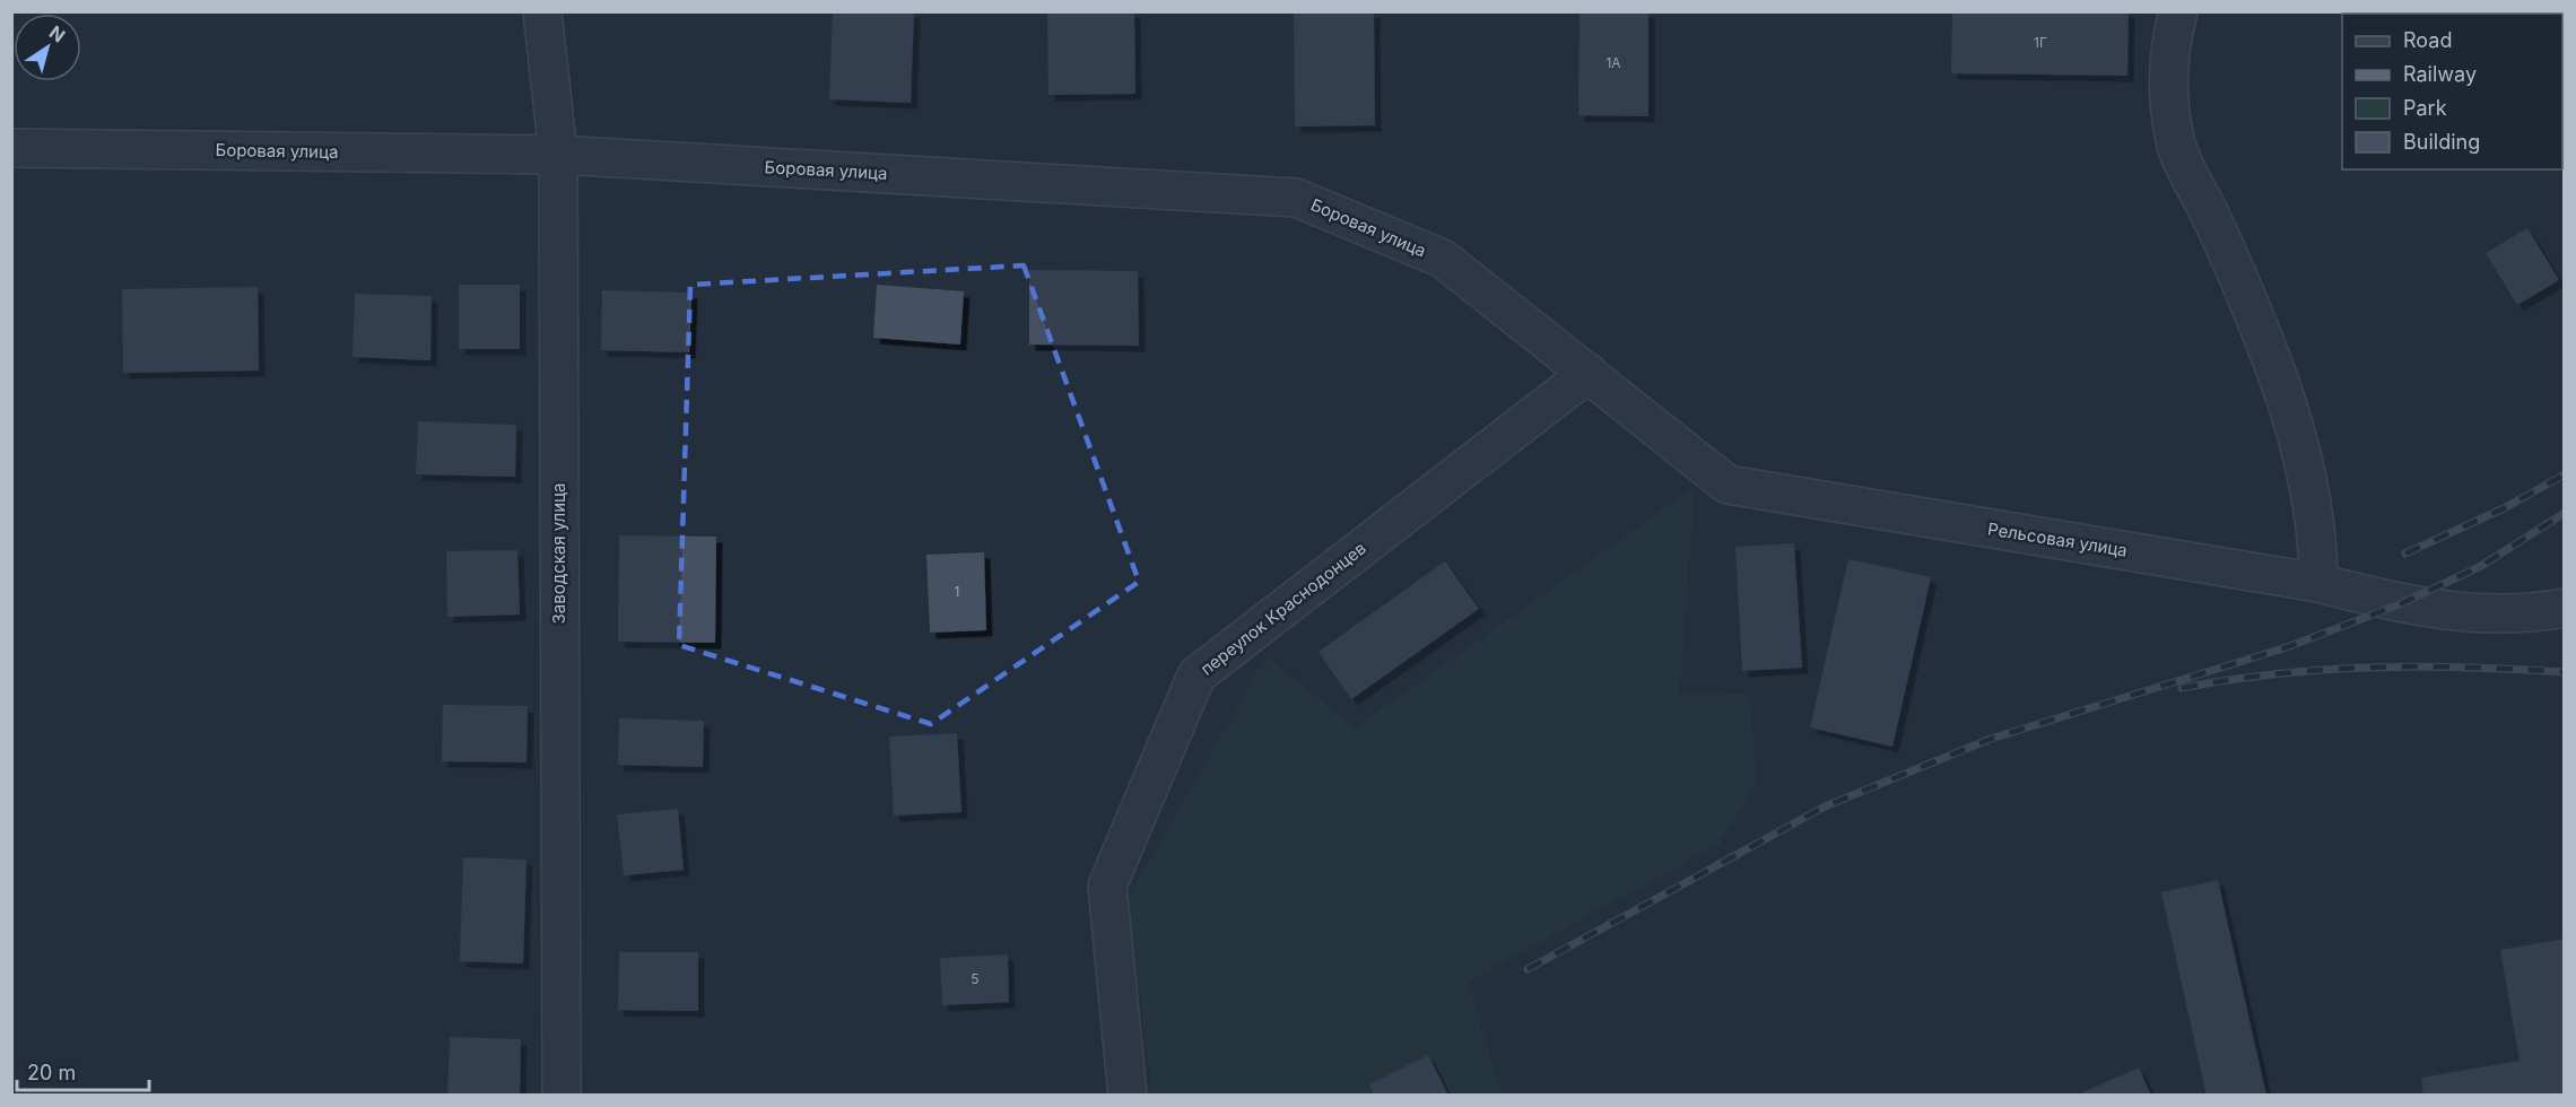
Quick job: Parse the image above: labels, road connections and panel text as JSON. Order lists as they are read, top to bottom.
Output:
{
  "streets": {
    "street": [
      "Боровая улица",
      "Рельсовая улица",
      "Заводская улица",
      "переулок Краснодонцев"
    ]
  },
  "crossings": [
    ["Боровая улица", "Рельсовая улица"],
    ["Боровая улица", "Заводская улица"],
    ["Боровая улица", "переулок Краснодонцев"],
    ["Рельсовая улица", "переулок Краснодонцев"]
  ],
  "house_numbers": [
    "1Г",
    "1А",
    "1",
    "5"
  ],
  "legend": [
    "Road",
    "Railway",
    "Park",
    "Building"
  ],
  "scale_bar": "20 m",
  "north": "top right"
}
